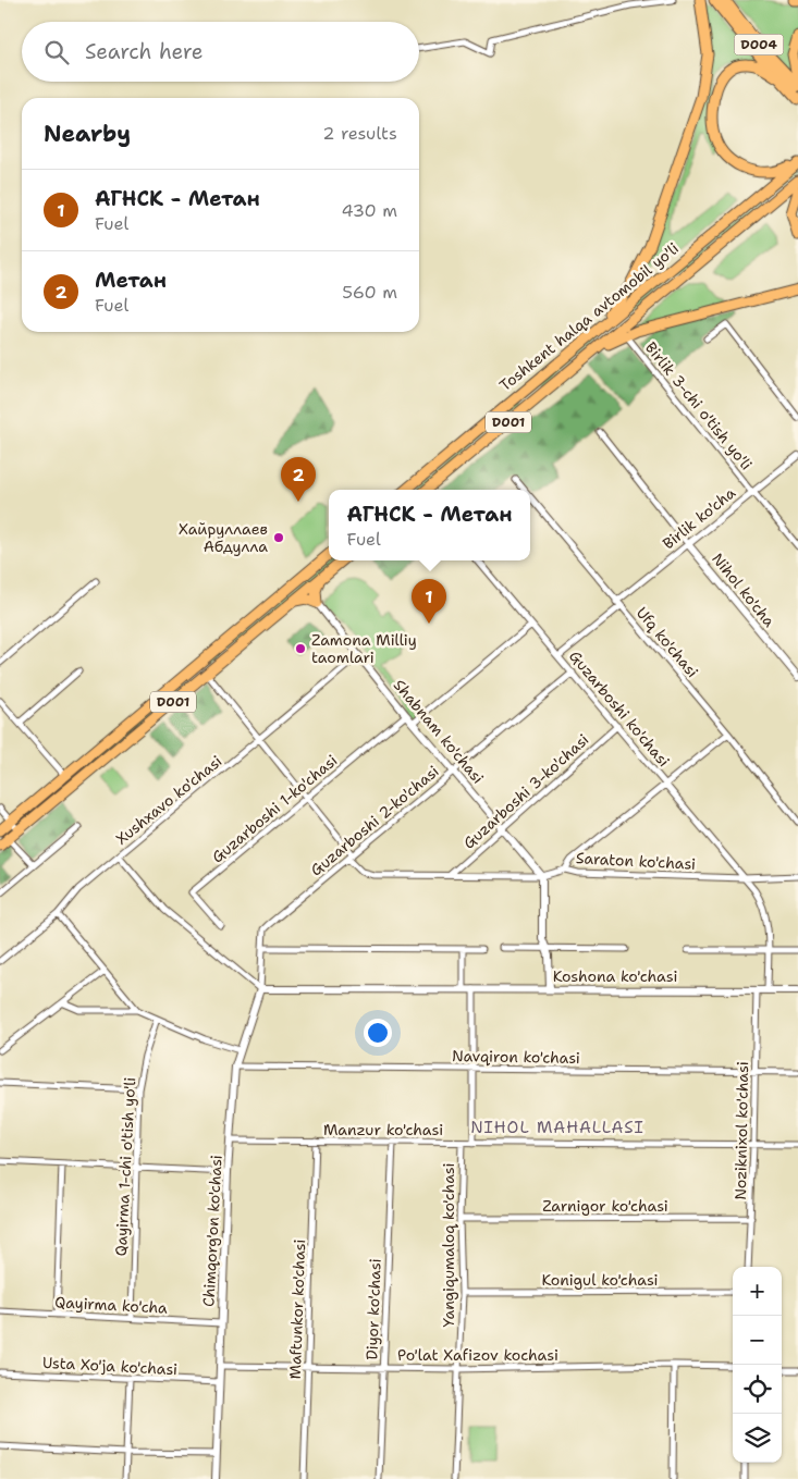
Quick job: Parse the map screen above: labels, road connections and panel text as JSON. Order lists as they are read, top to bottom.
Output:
{
  "streets": {
    "main road": ["D004", "Toshkent halqa avtomobil yo'li", "D001"],
    "street": [
      "Birlik 3-chi o'tish yo'li",
      "Birlik ko'cha",
      "Nihol ko'cha",
      "Ufq ko'chasi",
      "Guzarboshi ko'chasi",
      "Shabnam ko'chasi",
      "Guzarboshi 3-ko'chasi",
      "Xushxavo ko'chasi",
      "Guzarboshi 1-ko'chasi",
      "Guzarboshi 2-ko'chasi",
      "Saraton ko'chasi",
      "Koshona ko'chasi",
      "Navqiron ko'chasi",
      "Manzur ko'chasi",
      "Noziknixol ko'chasi",
      "Qayirma 1-chi o'tish yo'li",
      "Zarnigor ko'chasi",
      "Chimqorg'on ko'chasi",
      "Yangiqumaloq ko'chasi",
      "Konigul ko'chasi",
      "Qayirma ko'cha",
      "Maftunkor ko'chasi",
      "Diyor ko'chasi",
      "Po'lat Xafizov kochasi",
      "Usta Xo'ja ko'chasi"
    ]
  },
  "crossings": [
    ["Birlik 3-chi o'tish yo'li", "Birlik ko'cha"],
    ["D001", "Saraton ko'chasi"],
    ["Birlik ko'cha", "Nihol ko'cha"],
    ["Birlik ko'cha", "Ufq ko'chasi"],
    ["Birlik ko'cha", "Guzarboshi ko'chasi"],
    ["Guzarboshi ko'chasi", "Guzarboshi 3-ko'chasi"],
    ["Guzarboshi ko'chasi", "Guzarboshi 2-ko'chasi"],
    ["Guzarboshi ko'chasi", "Saraton ko'chasi"],
    ["Shabnam ko'chasi", "Guzarboshi 3-ko'chasi"],
    ["Shabnam ko'chasi", "Xushxavo ko'chasi"],
    ["Shabnam ko'chasi", "Guzarboshi 1-ko'chasi"],
    ["Shabnam ko'chasi", "Guzarboshi 2-ko'chasi"],
    ["Shabnam ko'chasi", "Saraton ko'chasi"],
    ["Guzarboshi 3-ko'chasi", "Saraton ko'chasi"],
    ["Xushxavo ko'chasi", "Guzarboshi 2-ko'chasi"],
    ["Xushxavo ko'chasi", "Saraton ko'chasi"],
    ["Xushxavo ko'chasi", "Koshona ko'chasi"],
    ["Xushxavo ko'chasi", "Chimqorg'on ko'chasi"],
    ["Guzarboshi 1-ko'chasi", "Saraton ko'chasi"],
    ["Guzarboshi 2-ko'chasi", "Saraton ko'chasi"],
    ["Guzarboshi 2-ko'chasi", "Koshona ko'chasi"],
    ["Guzarboshi 2-ko'chasi", "Chimqorg'on ko'chasi"],
    ["Koshona ko'chasi", "Noziknixol ko'chasi"],
    ["Koshona ko'chasi", "Chimqorg'on ko'chasi"],
    ["Navqiron ko'chasi", "Noziknixol ko'chasi"],
    ["Navqiron ko'chasi", "Chimqorg'on ko'chasi"],
    ["Manzur ko'chasi", "Noziknixol ko'chasi"],
    ["Manzur ko'chasi", "Chimqorg'on ko'chasi"],
    ["Manzur ko'chasi", "Yangiqumaloq ko'chasi"],
    ["Manzur ko'chasi", "Maftunkor ko'chasi"],
    ["Manzur ko'chasi", "Diyor ko'chasi"],
    ["Noziknixol ko'chasi", "Zarnigor ko'chasi"],
    ["Qayirma 1-chi o'tish yo'li", "Qayirma ko'cha"],
    ["Zarnigor ko'chasi", "Yangiqumaloq ko'chasi"],
    ["Chimqorg'on ko'chasi", "Qayirma ko'cha"],
    ["Chimqorg'on ko'chasi", "Po'lat Xafizov kochasi"],
    ["Chimqorg'on ko'chasi", "Usta Xo'ja ko'chasi"],
    ["Yangiqumaloq ko'chasi", "Konigul ko'chasi"],
    ["Yangiqumaloq ko'chasi", "Po'lat Xafizov kochasi"],
    ["Maftunkor ko'chasi", "Po'lat Xafizov kochasi"],
    ["Diyor ko'chasi", "Po'lat Xafizov kochasi"]
  ],
  "districts": ["NIHOL MAHALLASI"],
  "places": ["Хайруллаев Абдулла", "Zamona Milliy taomlari"],
  "page": {
    "search": "Search here",
    "heading": ["Nearby", "2 results"],
    "list": [
      {
        "mark": "1",
        "name": "АГНСК - Метан",
        "note": "Fuel",
        "value": "430 m"
      },
      {
        "mark": "2",
        "name": "Метан",
        "note": "Fuel",
        "value": "560 m"
      }
    ],
    "pins": ["2", "1"],
    "popup": ["АГНСК - Метан", "Fuel"],
    "map_buttons": ["+", "−"]
  }
}
